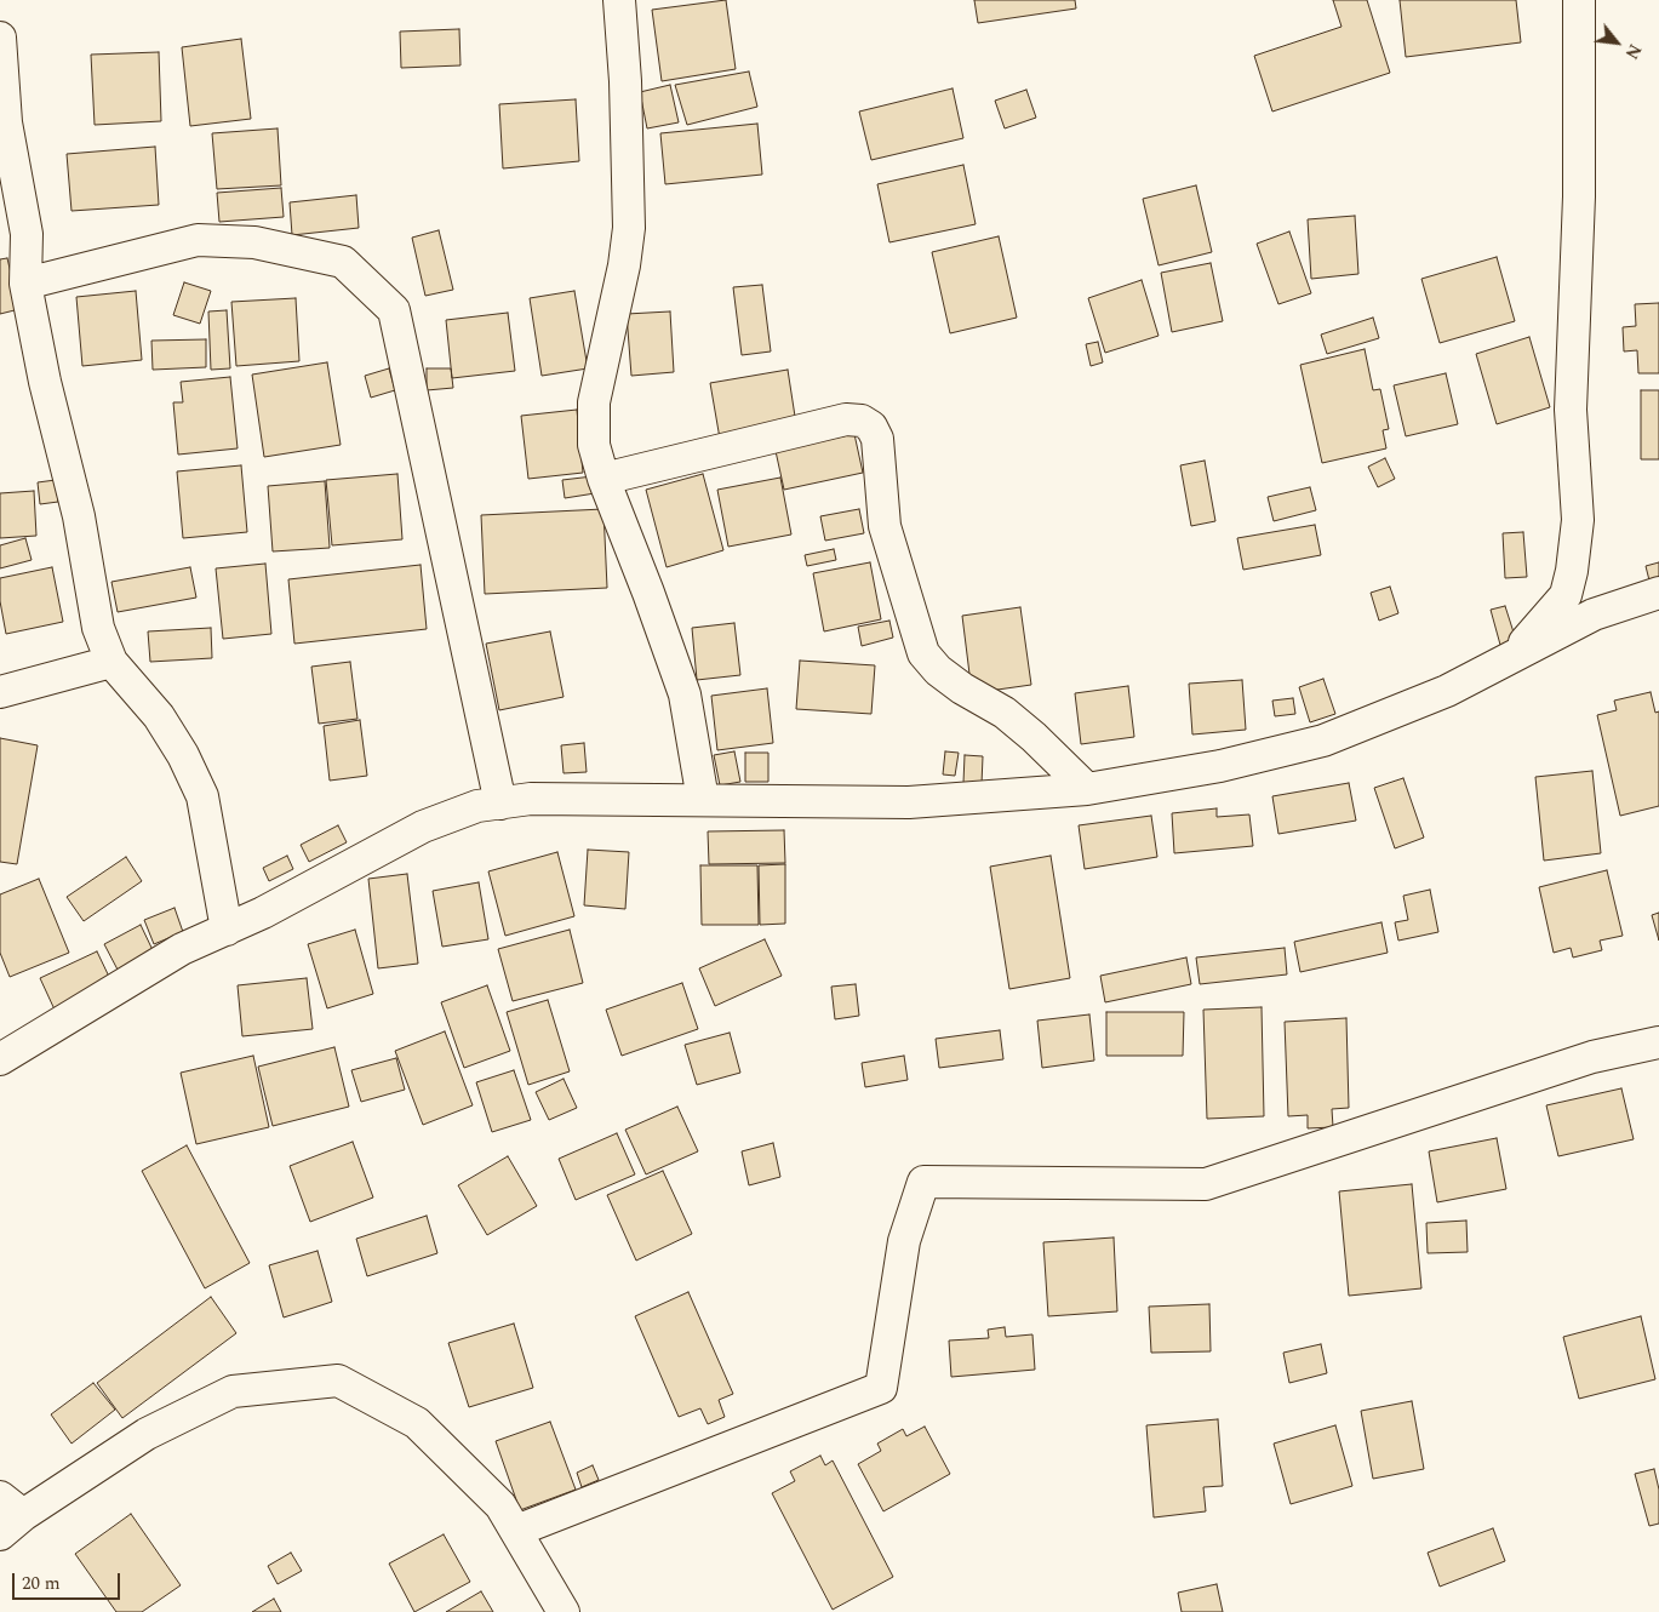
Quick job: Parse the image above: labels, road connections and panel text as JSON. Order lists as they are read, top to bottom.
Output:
{
  "scale_bar": "20 m",
  "north": "bottom right"
}
